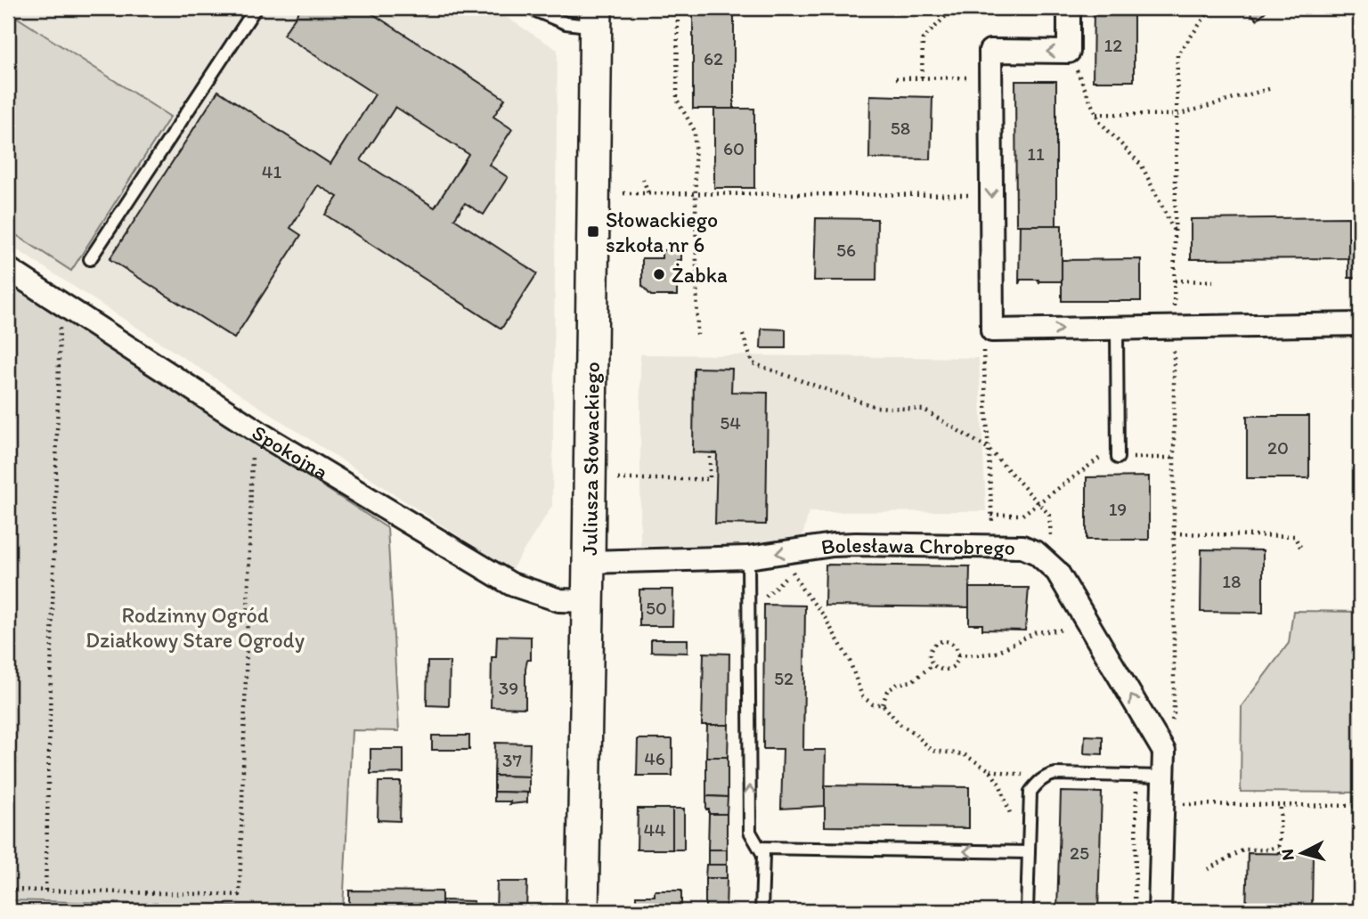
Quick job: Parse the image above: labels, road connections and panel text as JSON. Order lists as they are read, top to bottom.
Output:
{
  "streets": {
    "street": ["Spokojna", "Juliusza Słowackiego", "Bolesława Chrobrego"]
  },
  "crossings": [
    ["Spokojna", "Juliusza Słowackiego"],
    ["Juliusza Słowackiego", "Bolesława Chrobrego"]
  ],
  "one_way": ["Bolesława Chrobrego"],
  "parks": ["Rodzinny Ogród Działkowy Stare Ogrody"],
  "places": {
    "transit": ["Słowackiego szkoła nr 6"],
    "other": ["Żabka"]
  },
  "house_numbers": [
    "12",
    "62",
    "58",
    "60",
    "11",
    "41",
    "56",
    "54",
    "20",
    "19",
    "18",
    "50",
    "52",
    "39",
    "46",
    "37",
    "44",
    "25"
  ],
  "north": "left"
}
